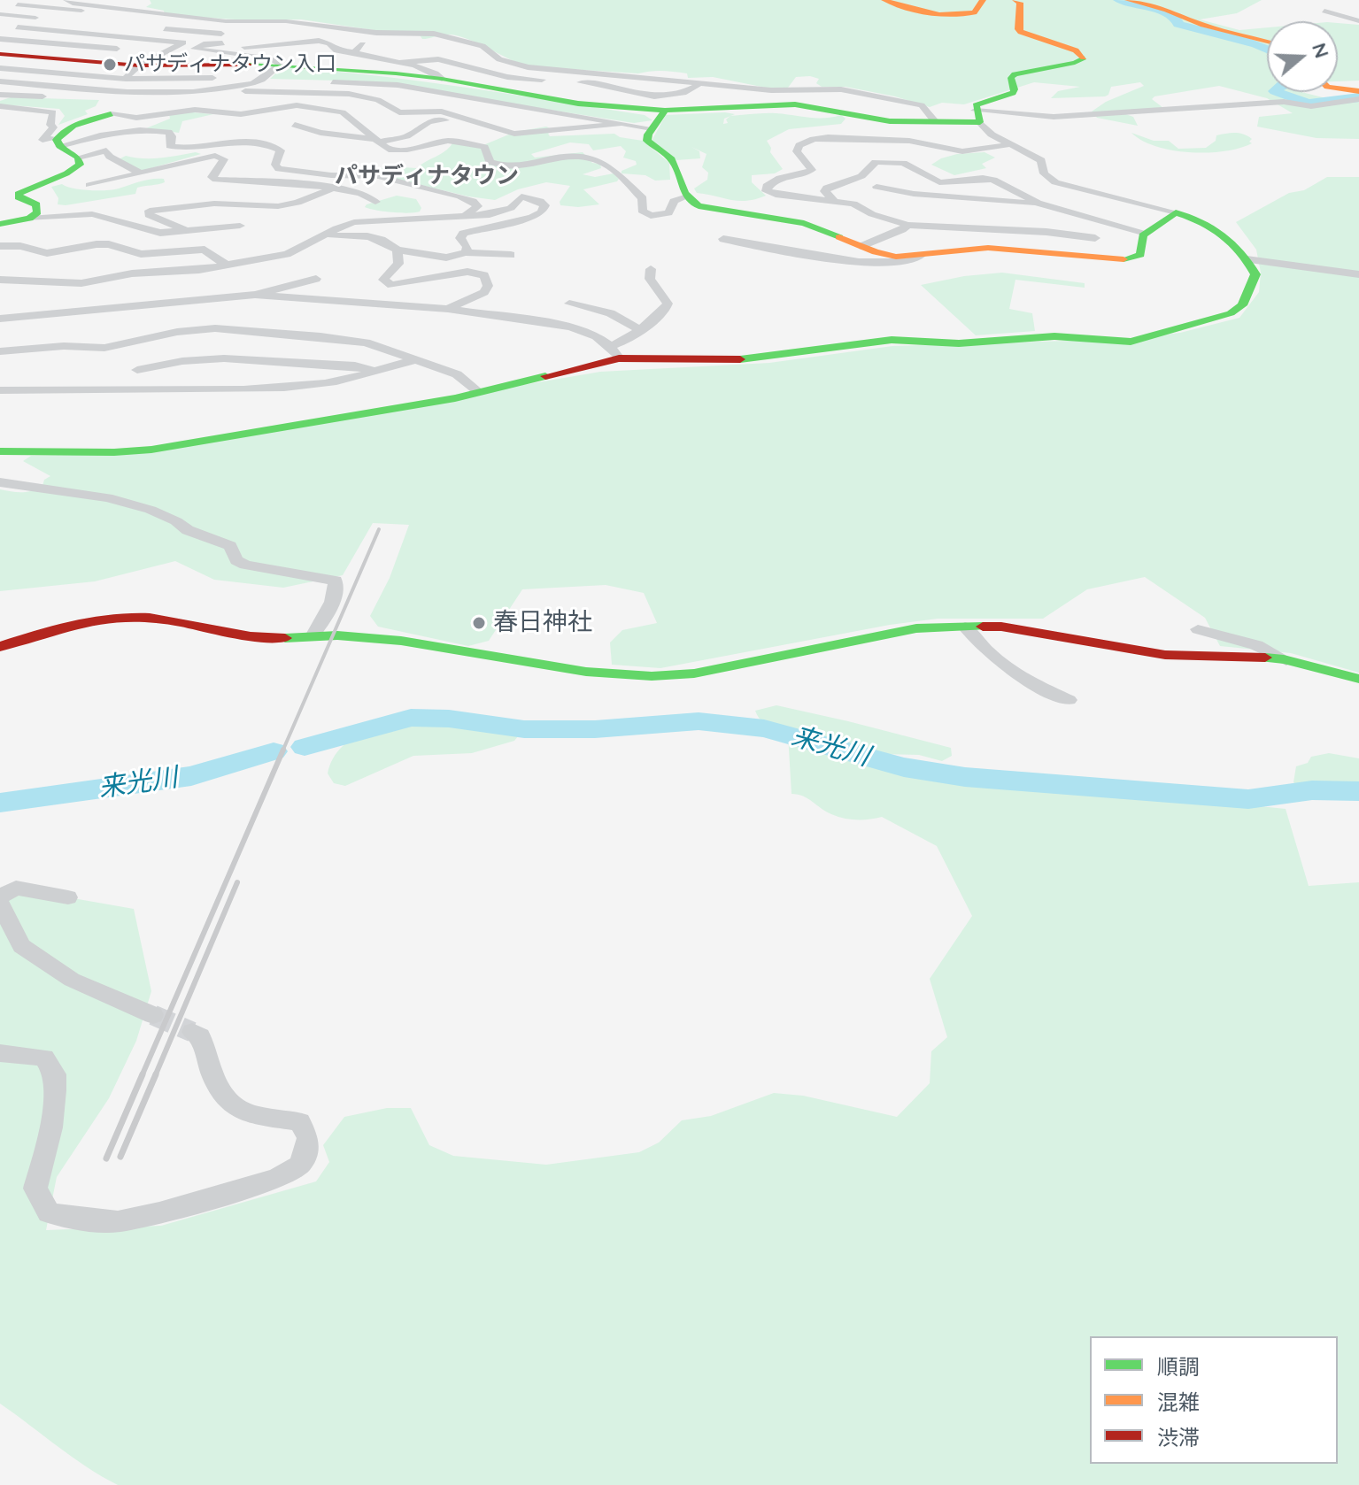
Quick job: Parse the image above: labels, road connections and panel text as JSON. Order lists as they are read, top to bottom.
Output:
{
  "districts": ["パサディナタウン"],
  "water": ["来光川"],
  "places": ["パサディナタウン入口", "春日神社"],
  "legend": ["順調", "混雑", "渋滞"],
  "north": "right"
}
